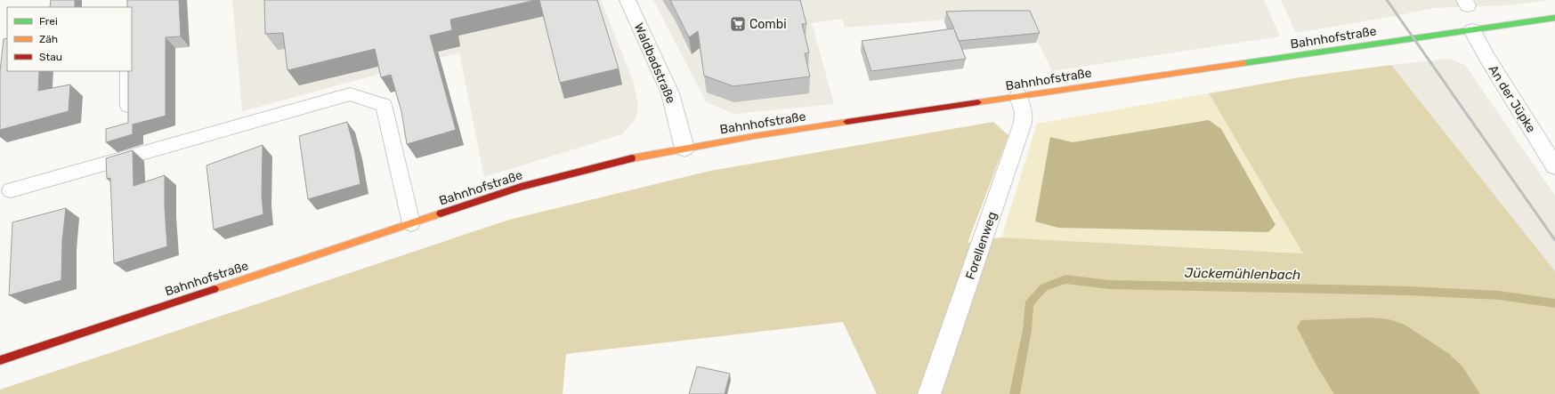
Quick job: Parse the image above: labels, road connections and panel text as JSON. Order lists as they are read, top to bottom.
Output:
{
  "streets": {
    "street": [
      "Bahnhofstraße",
      "Waldbadstraße",
      "An der Jüpke",
      "Forellenweg"
    ]
  },
  "crossings": [
    ["Bahnhofstraße", "Waldbadstraße"],
    ["Bahnhofstraße", "An der Jüpke"],
    ["Bahnhofstraße", "Forellenweg"]
  ],
  "water": ["Jückemühlenbach"],
  "places": {
    "supermarket": ["Combi"]
  },
  "legend": ["Frei", "Zäh", "Stau"]
}
